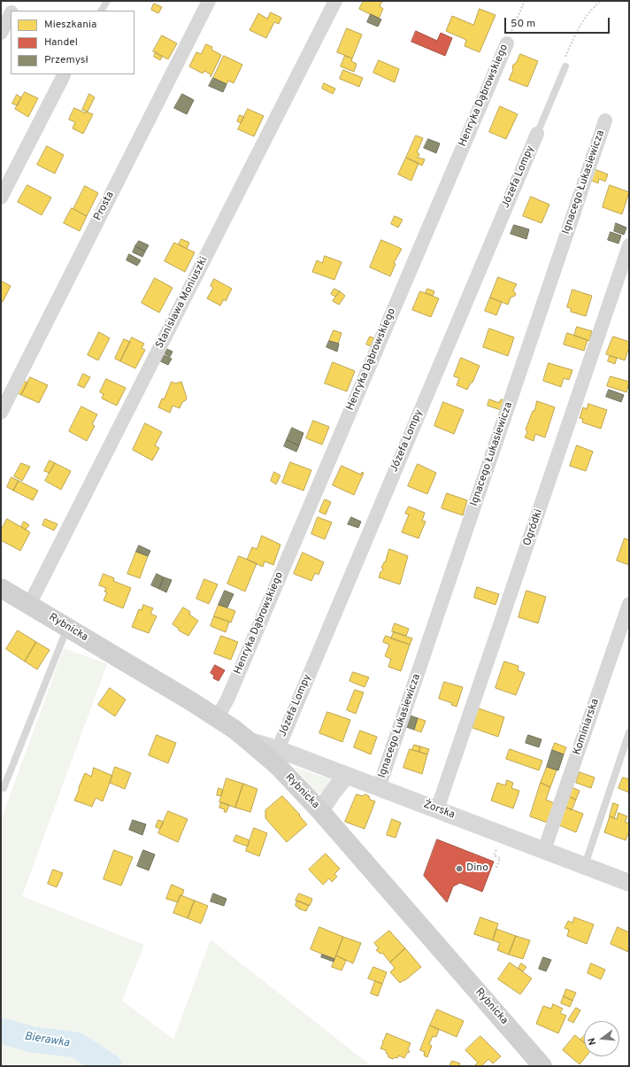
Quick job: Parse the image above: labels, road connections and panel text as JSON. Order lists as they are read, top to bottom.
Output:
{
  "streets": {
    "main road": ["Rybnicka"],
    "street": [
      "Henryka Dąbrowskiego",
      "Józefa Lompy",
      "Ignacego Łukasiewicza",
      "Prosta",
      "Stanisława Moniuszki",
      "Ogródki",
      "Kominiarska",
      "Żorska"
    ]
  },
  "crossings": [
    ["Henryka Dąbrowskiego", "Rybnicka"],
    ["Józefa Lompy", "Żorska"],
    ["Ignacego Łukasiewicza", "Żorska"],
    ["Stanisława Moniuszki", "Rybnicka"],
    ["Ogródki", "Żorska"],
    ["Rybnicka", "Żorska"],
    ["Kominiarska", "Żorska"]
  ],
  "water": ["Bierawka"],
  "places": ["Dino"],
  "legend": ["Mieszkania", "Handel", "Przemysł"],
  "scale_bar": "50 m",
  "north": "left"
}
